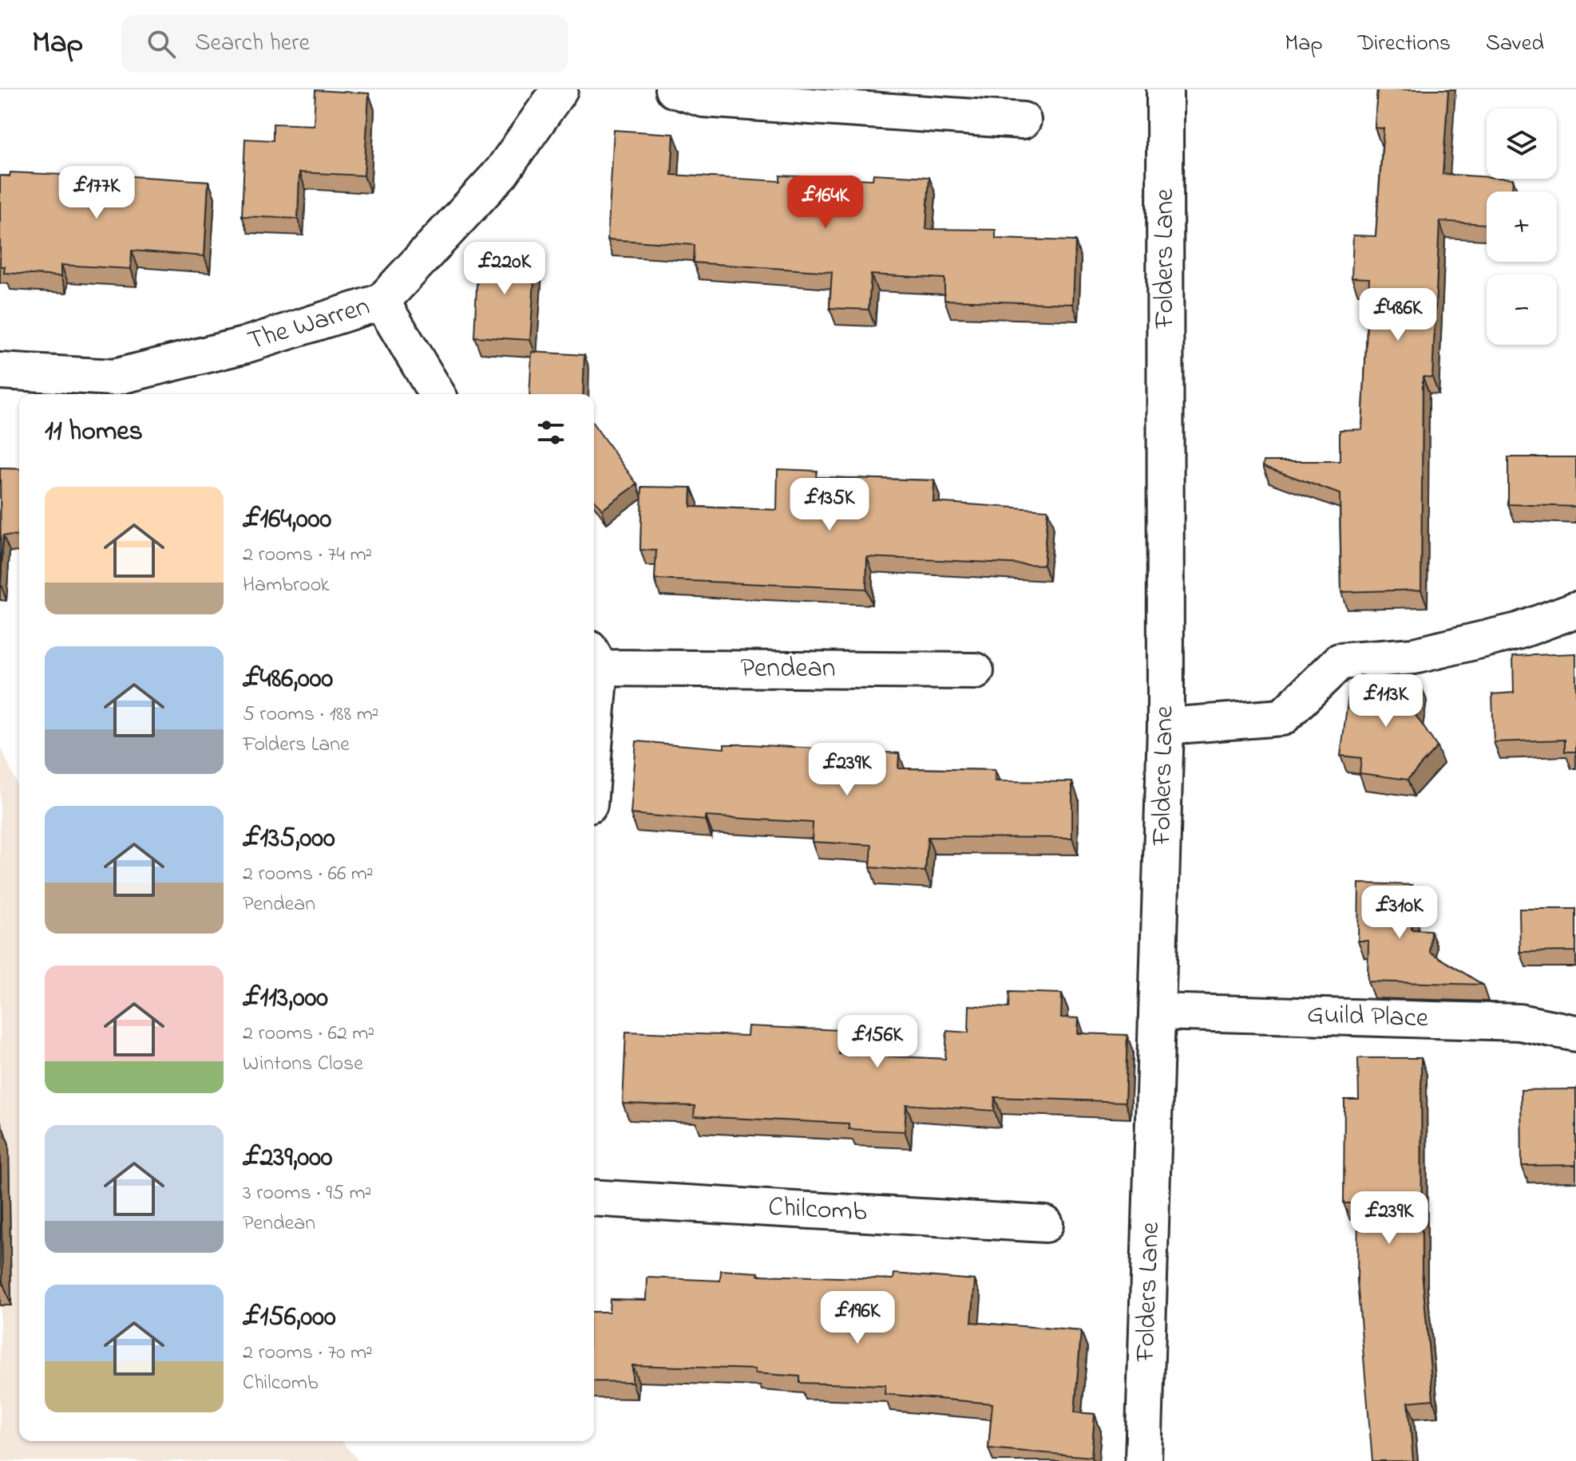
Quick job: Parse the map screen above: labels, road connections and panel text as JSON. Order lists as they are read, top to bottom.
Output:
{
  "streets": {
    "street": [
      "Folders Lane",
      "The Warren",
      "Pendean",
      "Guild Place",
      "Chilcomb"
    ]
  },
  "crossings": [
    ["Folders Lane", "Guild Place"]
  ],
  "page": {
    "header": "Map",
    "search": "Search here",
    "nav": ["Map", "Directions", "Saved"],
    "map_buttons": ["+", "−"],
    "price": [
      "£177K",
      "£164K",
      "£220K",
      "£486K",
      "£135K",
      "£113K",
      "£239K",
      "£310K",
      "£156K",
      "£239K",
      "£196K"
    ],
    "heading": "11 homes",
    "list": [
      {
        "name": "£164,000",
        "note": "2 rooms · 74 m² · Hambrook"
      },
      {
        "name": "£486,000",
        "note": "5 rooms · 188 m² · Folders Lane"
      },
      {
        "name": "£135,000",
        "note": "2 rooms · 66 m² · Pendean"
      },
      {
        "name": "£113,000",
        "note": "2 rooms · 62 m² · Wintons Close"
      },
      {
        "name": "£239,000",
        "note": "3 rooms · 95 m² · Pendean"
      },
      {
        "name": "£156,000",
        "note": "2 rooms · 70 m² · Chilcomb"
      }
    ]
  }
}
